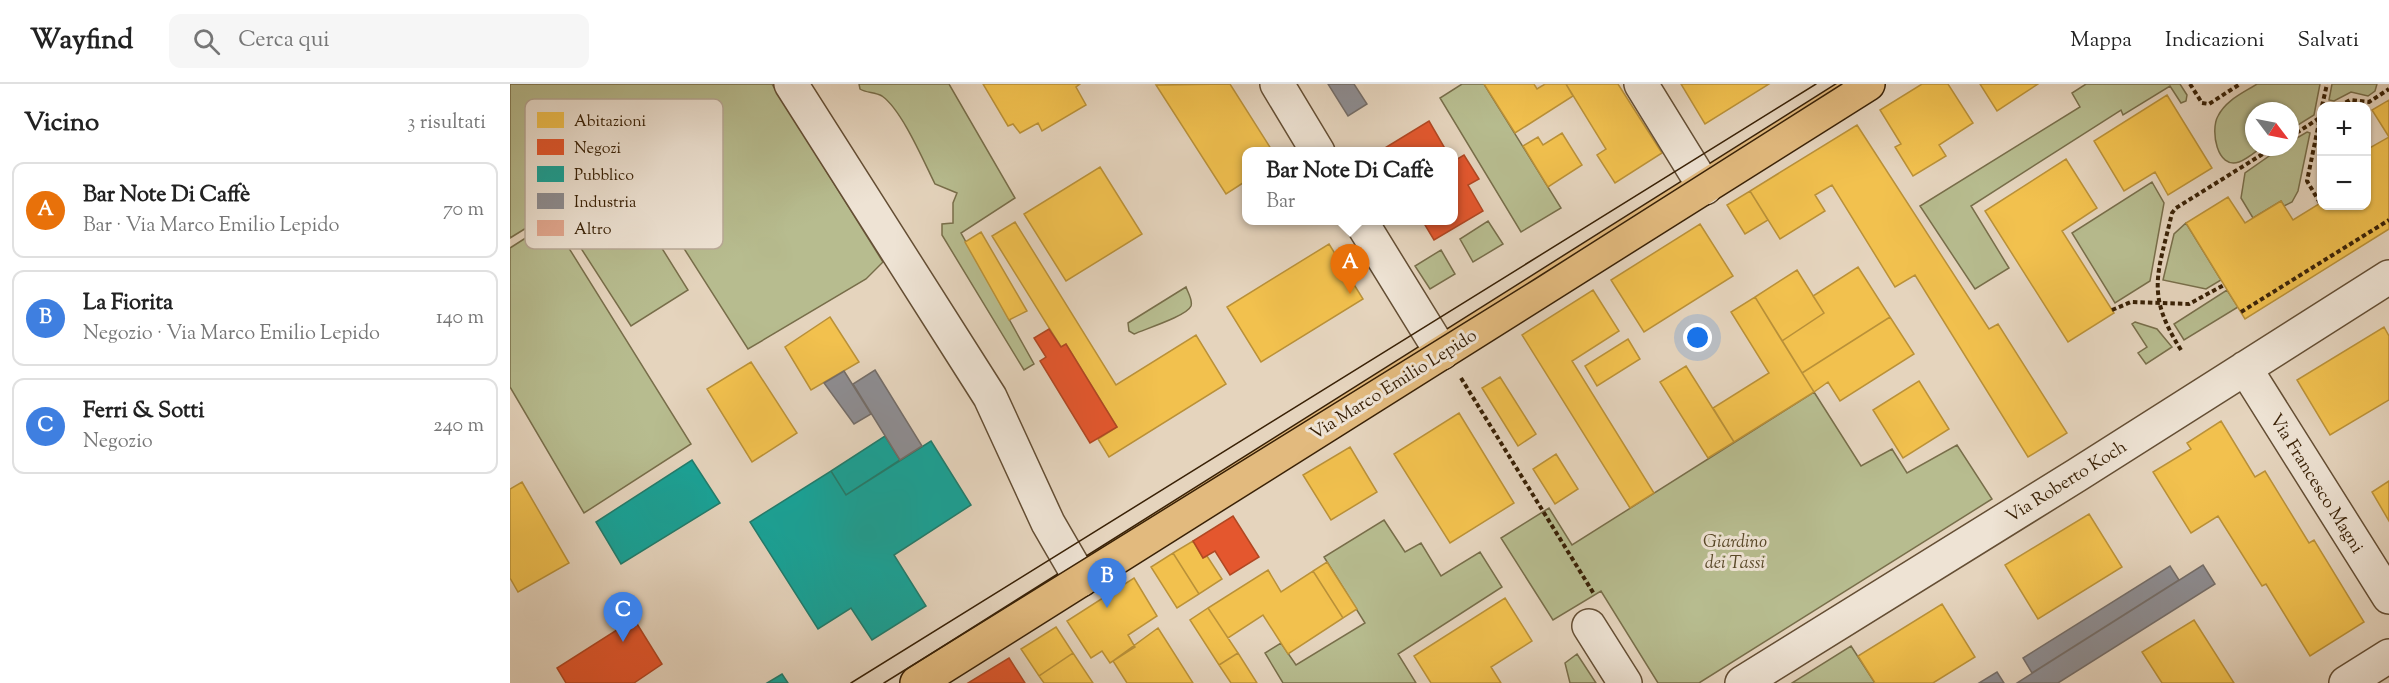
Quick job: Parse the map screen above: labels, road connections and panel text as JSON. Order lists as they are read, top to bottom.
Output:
{
  "streets": {
    "main road": ["Via Marco Emilio Lepido"],
    "street": ["Via Roberto Koch", "Via Francesco Magni"]
  },
  "crossings": [
    ["Via Roberto Koch", "Via Francesco Magni"]
  ],
  "parks": ["Giardino dei Tassi"],
  "legend": [
    "Abitazioni",
    "Negozi",
    "Pubblico",
    "Industria",
    "Altro"
  ],
  "north": "bottom right",
  "page": {
    "header": "Wayfind",
    "search": "Cerca qui",
    "nav": ["Mappa", "Indicazioni", "Salvati"],
    "heading": ["Vicino", "3 risultati"],
    "map_buttons": ["+", "−"],
    "popup": ["Bar Note Di Caffè", "Bar"],
    "list": [
      {
        "mark": "A",
        "name": "Bar Note Di Caffè",
        "note": "Bar · Via Marco Emilio Lepido",
        "value": "70 m"
      },
      {
        "mark": "B",
        "name": "La Fiorita",
        "note": "Negozio · Via Marco Emilio Lepido",
        "value": "140 m"
      },
      {
        "mark": "C",
        "name": "Ferri & Sotti",
        "note": "Negozio",
        "value": "240 m"
      }
    ],
    "pins": ["A", "B", "C"]
  }
}
